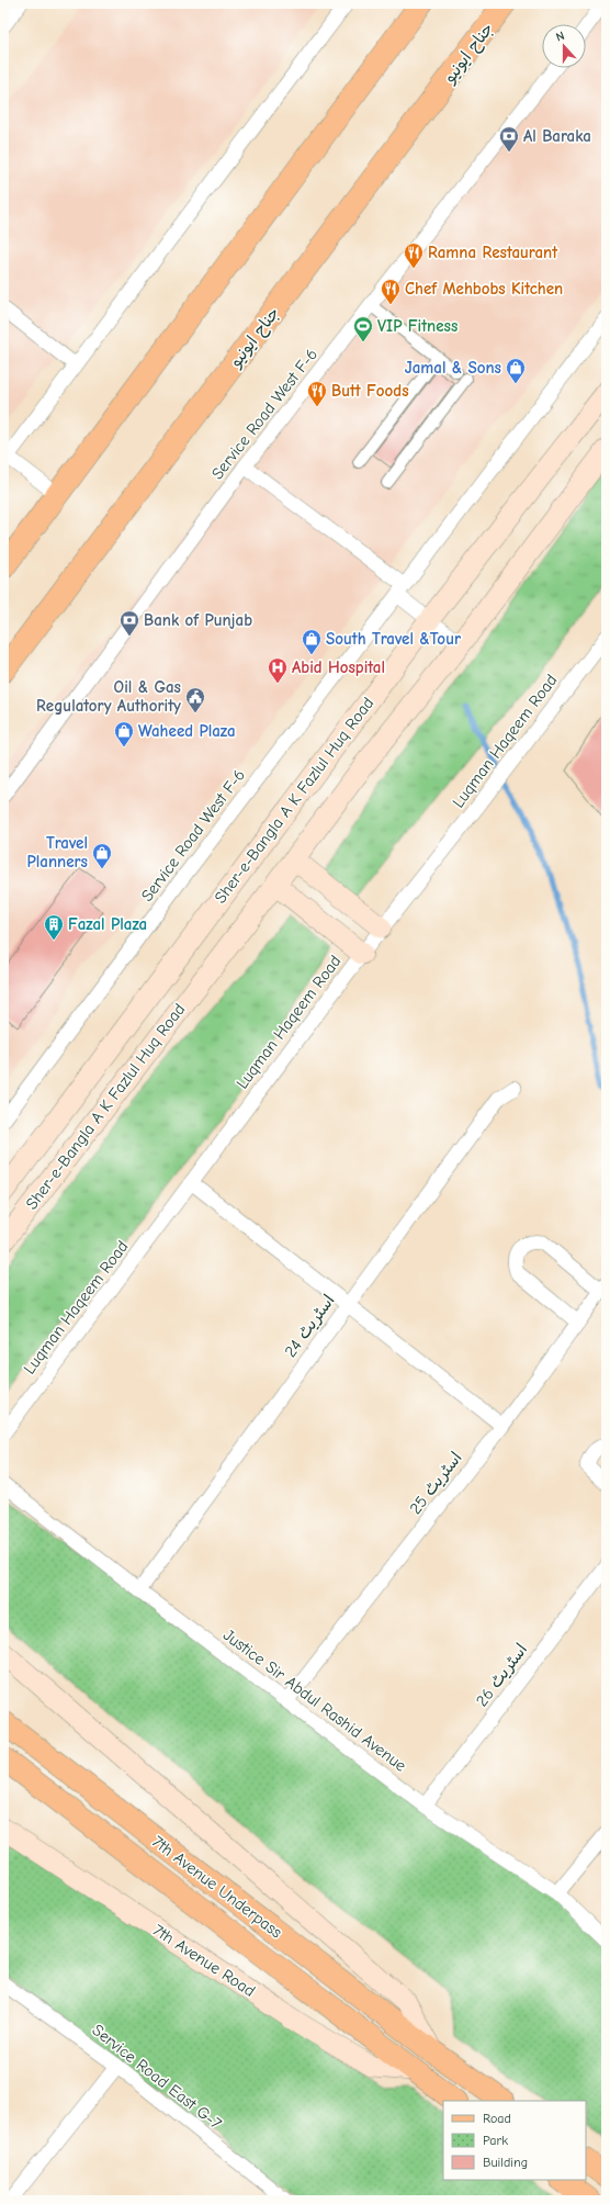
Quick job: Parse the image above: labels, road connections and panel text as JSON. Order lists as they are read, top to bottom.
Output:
{
  "streets": {
    "main road": [
      "جناح ایونیو",
      "Sher-e-Bangla A K Fazlul Huq Road",
      "7th Avenue Underpass",
      "7th Avenue Road"
    ],
    "street": [
      "Service Road West F-6",
      "Luqman Haqeem Road",
      "اسٹریٹ 24",
      "اسٹریٹ 25",
      "اسٹریٹ 26",
      "Justice Sir Abdul Rashid Avenue",
      "Service Road East G-7"
    ]
  },
  "crossings": [
    ["اسٹریٹ 24", "Justice Sir Abdul Rashid Avenue"],
    ["اسٹریٹ 25", "Justice Sir Abdul Rashid Avenue"],
    ["اسٹریٹ 26", "Justice Sir Abdul Rashid Avenue"],
    ["7th Avenue Underpass", "7th Avenue Road"]
  ],
  "places": {
    "bank": ["Al Baraka", "Bank of Punjab"],
    "restaurant": ["Ramna Restaurant", "Chef Mehbobs Kitchen", "Butt Foods"],
    "sports": ["VIP Fitness"],
    "shop": [
      "Jamal & Sons",
      "South Travel &Tour",
      "Waheed Plaza",
      "Travel Planners"
    ],
    "hospital": ["Abid Hospital"],
    "public building": ["Oil & Gas Regulatory Authority"],
    "building": ["Fazal Plaza"]
  },
  "legend": ["Road", "Park", "Building"],
  "north": "top"
}
